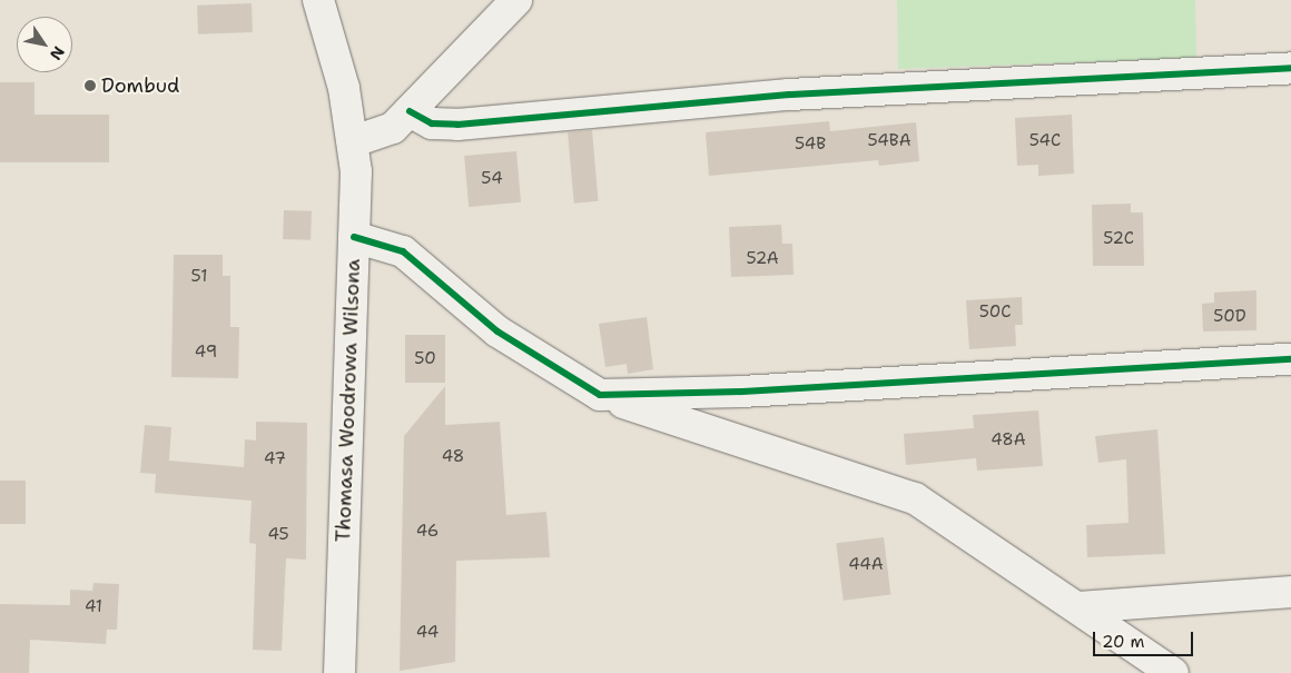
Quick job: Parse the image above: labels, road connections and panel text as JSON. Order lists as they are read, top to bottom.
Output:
{
  "streets": {
    "street": ["Thomasa Woodrowa Wilsona"]
  },
  "places": ["Dombud"],
  "house_numbers": [
    "54BA",
    "54C",
    "54B",
    "54",
    "52C",
    "52A",
    "51",
    "50C",
    "50D",
    "49",
    "50",
    "48A",
    "48",
    "47",
    "46",
    "45",
    "44A",
    "41",
    "44"
  ],
  "scale_bar": "20 m",
  "north": "bottom right"
}
